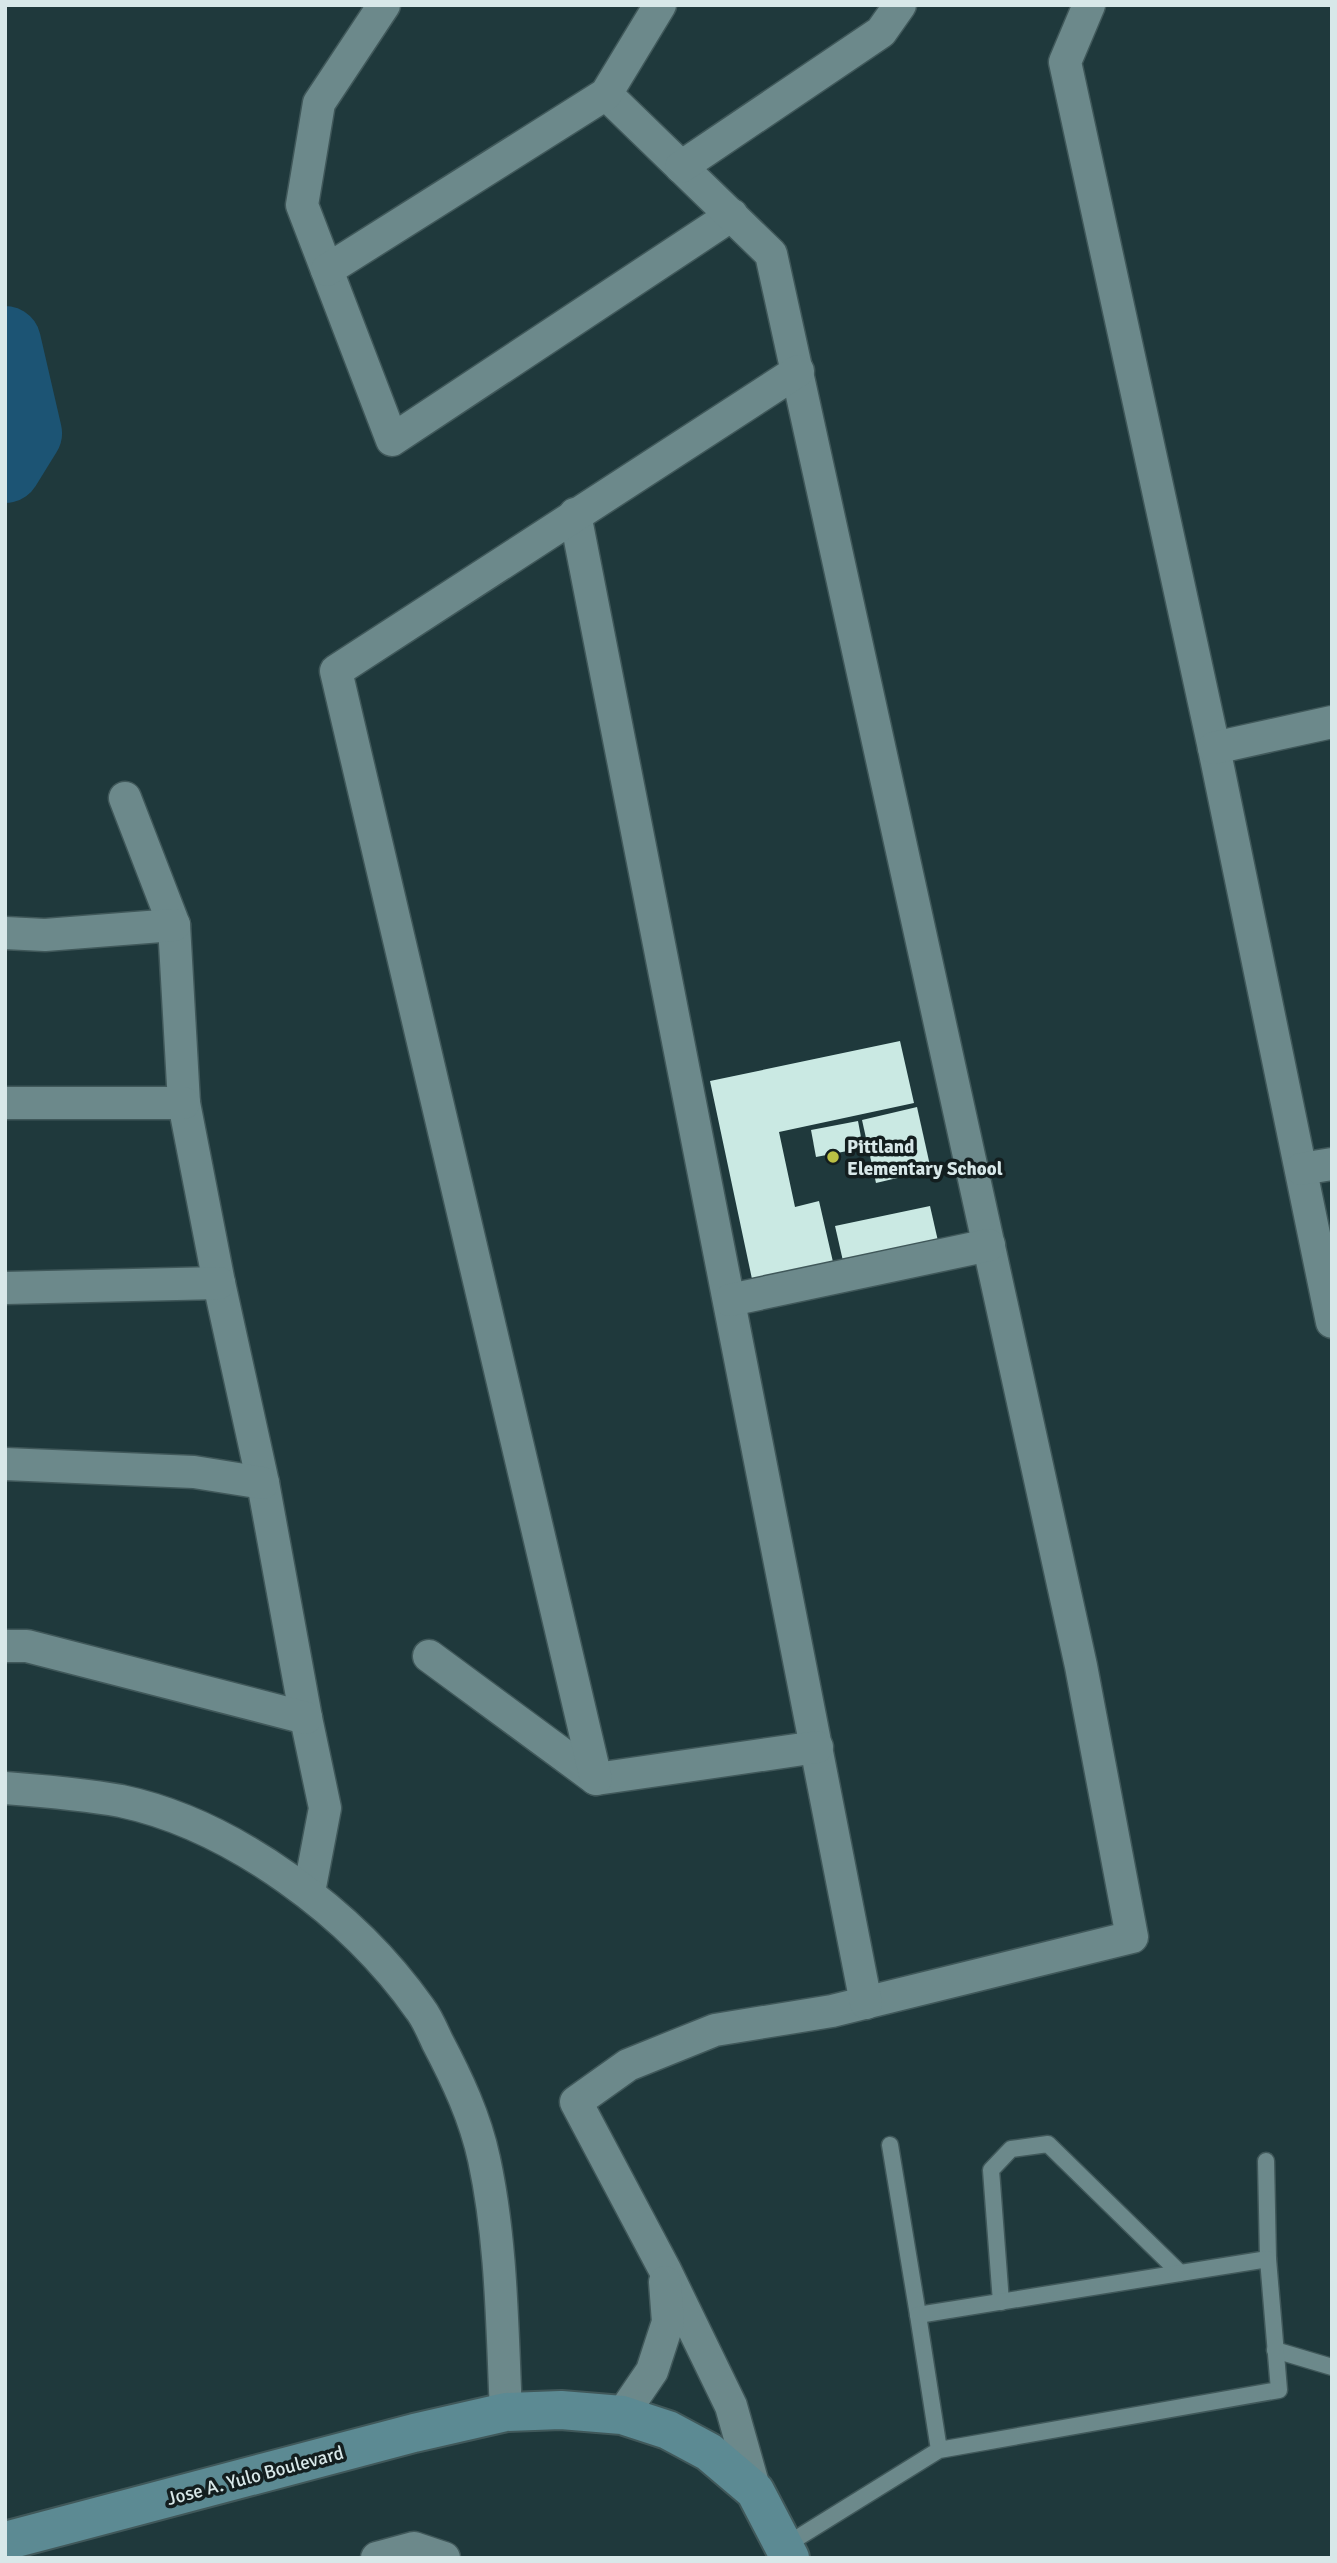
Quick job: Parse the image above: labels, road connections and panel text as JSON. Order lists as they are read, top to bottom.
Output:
{
  "streets": {
    "main road": ["Jose A. Yulo Boulevard"]
  },
  "places": ["Pittland Elementary School"]
}
